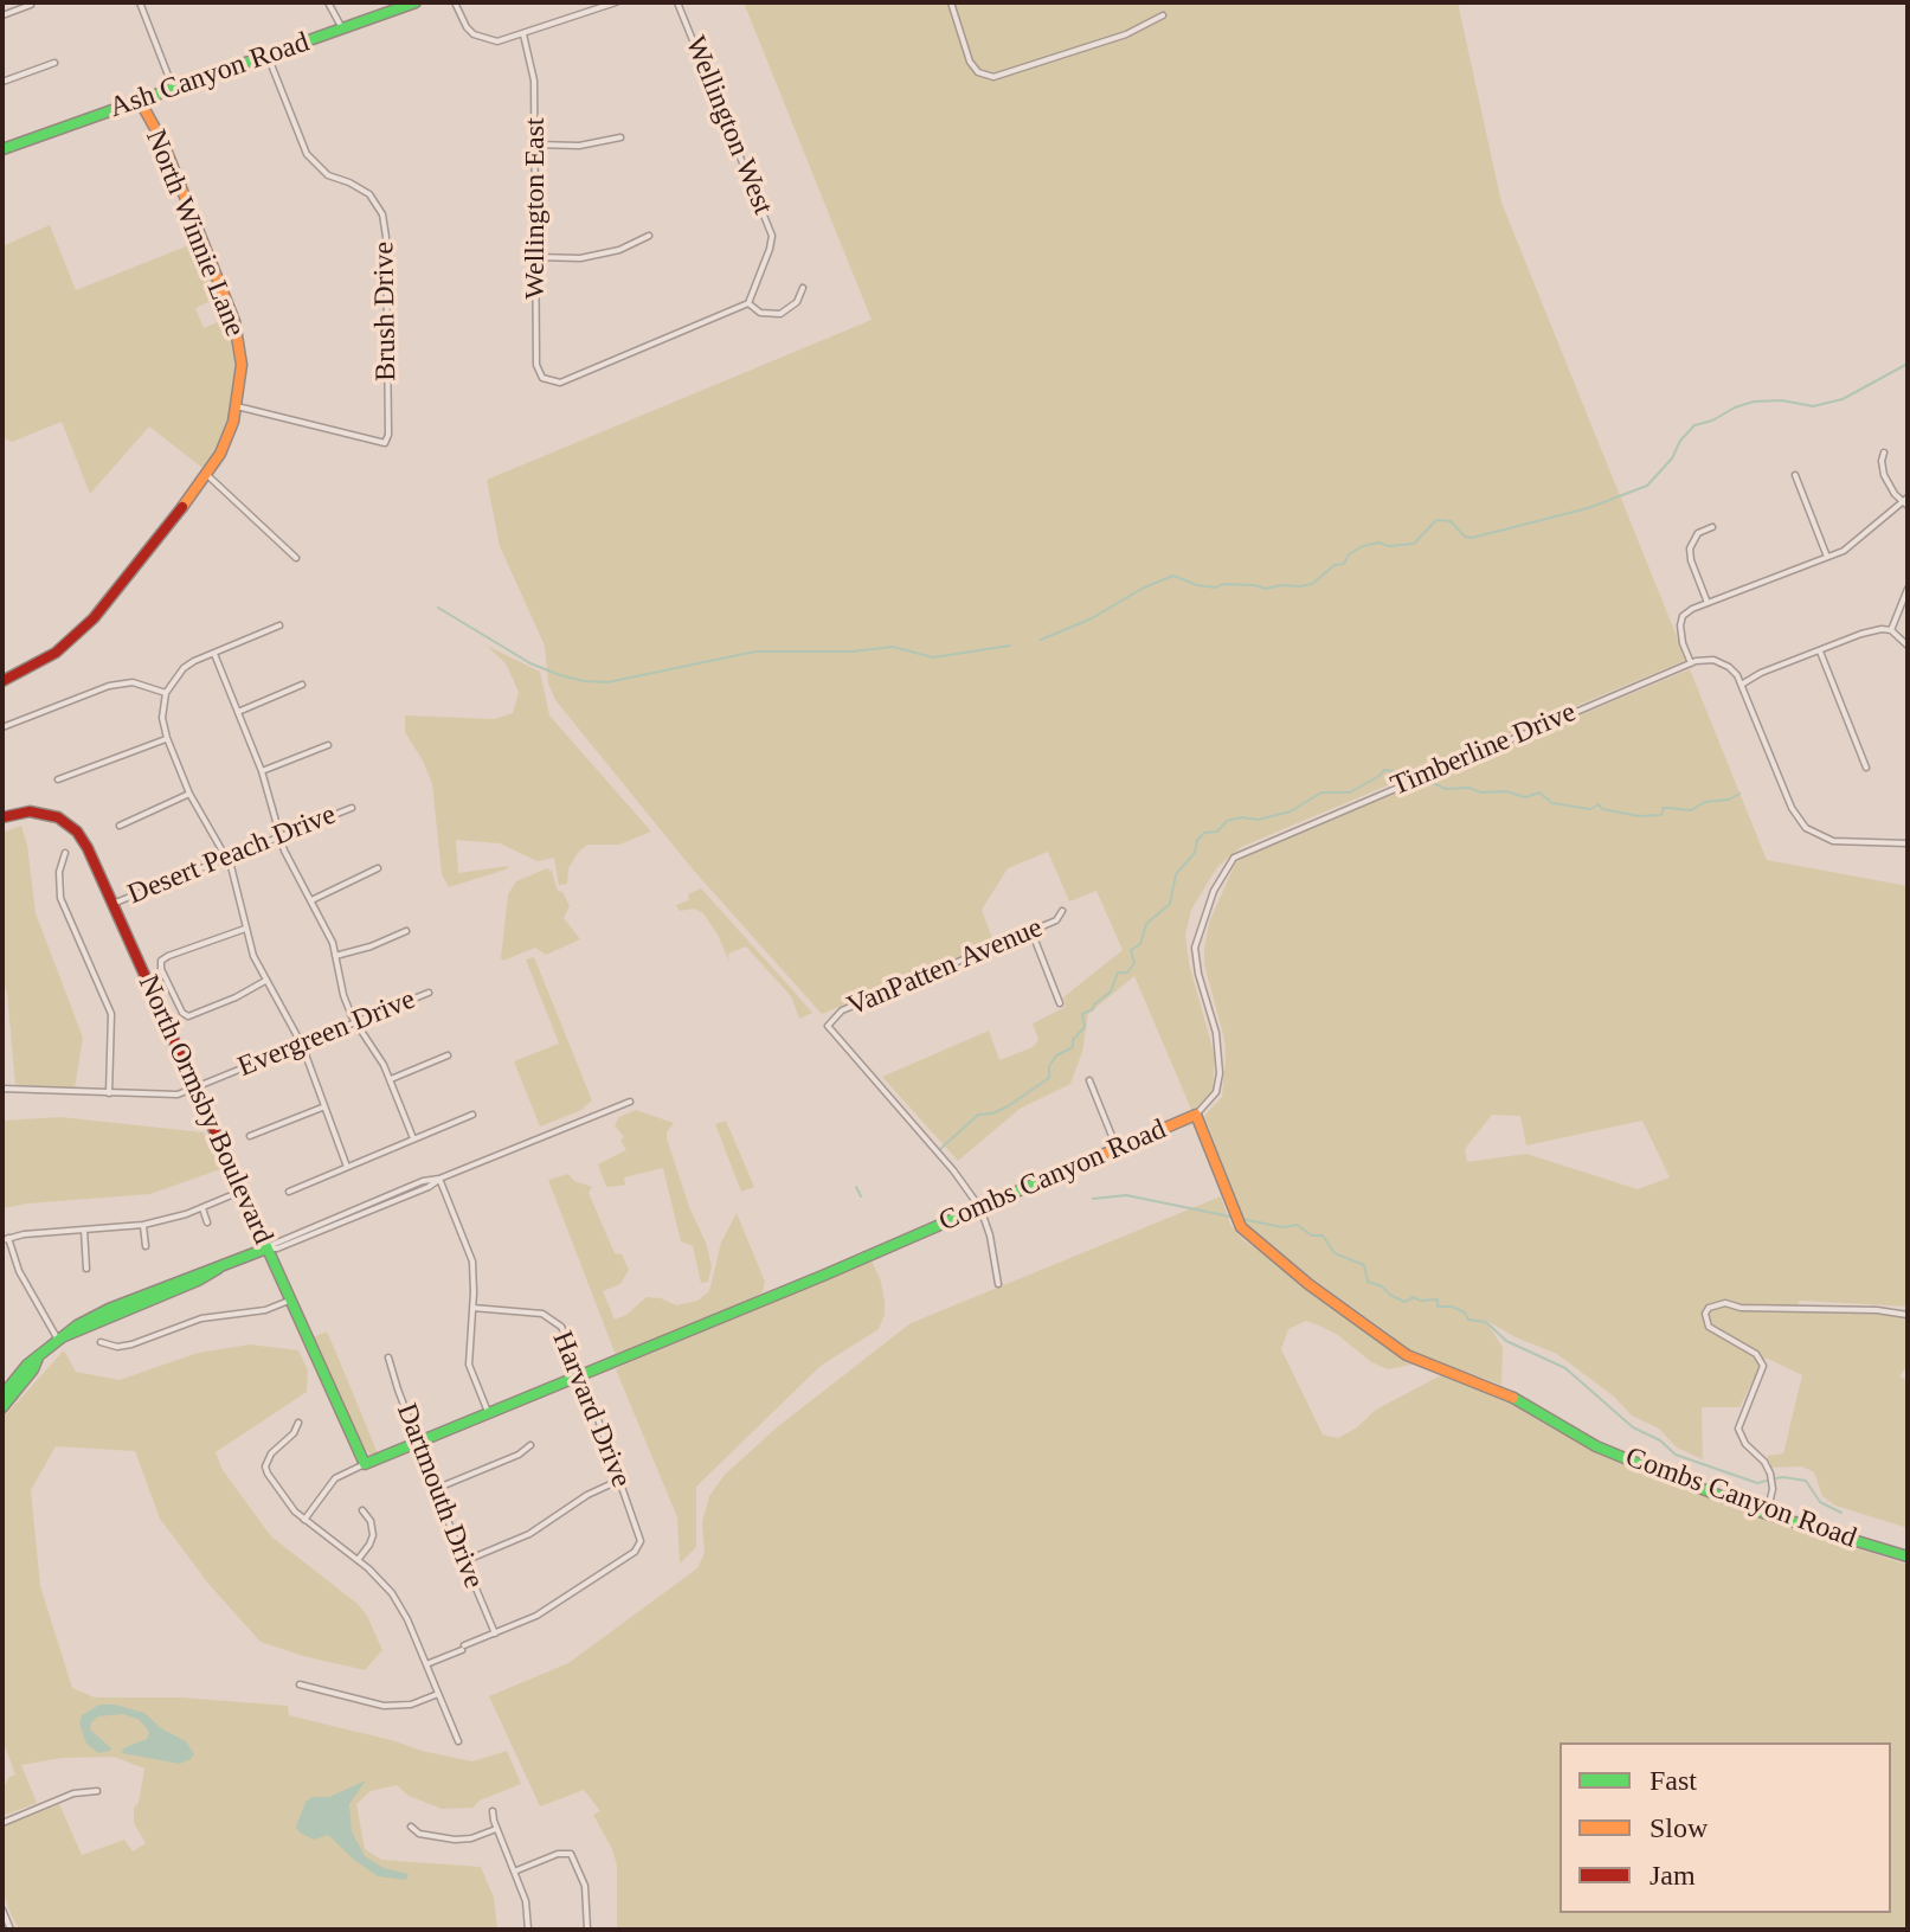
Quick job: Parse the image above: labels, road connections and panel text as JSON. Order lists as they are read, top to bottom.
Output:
{
  "streets": {
    "street": [
      "Ash Canyon Road",
      "Wellington West",
      "Wellington East",
      "North Winnie Lane",
      "Brush Drive",
      "Timberline Drive",
      "Desert Peach Drive",
      "VanPatten Avenue",
      "Evergreen Drive",
      "North Ormsby Boulevard",
      "Combs Canyon Road",
      "Harvard Drive",
      "Dartmouth Drive"
    ]
  },
  "crossings": [
    ["Ash Canyon Road", "North Winnie Lane"],
    ["Ash Canyon Road", "Brush Drive"],
    ["Wellington West", "Wellington East"],
    ["North Winnie Lane", "Brush Drive"],
    ["Timberline Drive", "Combs Canyon Road"],
    ["Desert Peach Drive", "North Ormsby Boulevard"],
    ["VanPatten Avenue", "Combs Canyon Road"],
    ["Evergreen Drive", "North Ormsby Boulevard"],
    ["North Ormsby Boulevard", "Combs Canyon Road"],
    ["Combs Canyon Road", "Harvard Drive"],
    ["Combs Canyon Road", "Dartmouth Drive"],
    ["Harvard Drive", "Dartmouth Drive"]
  ],
  "legend": ["Fast", "Slow", "Jam"]
}
